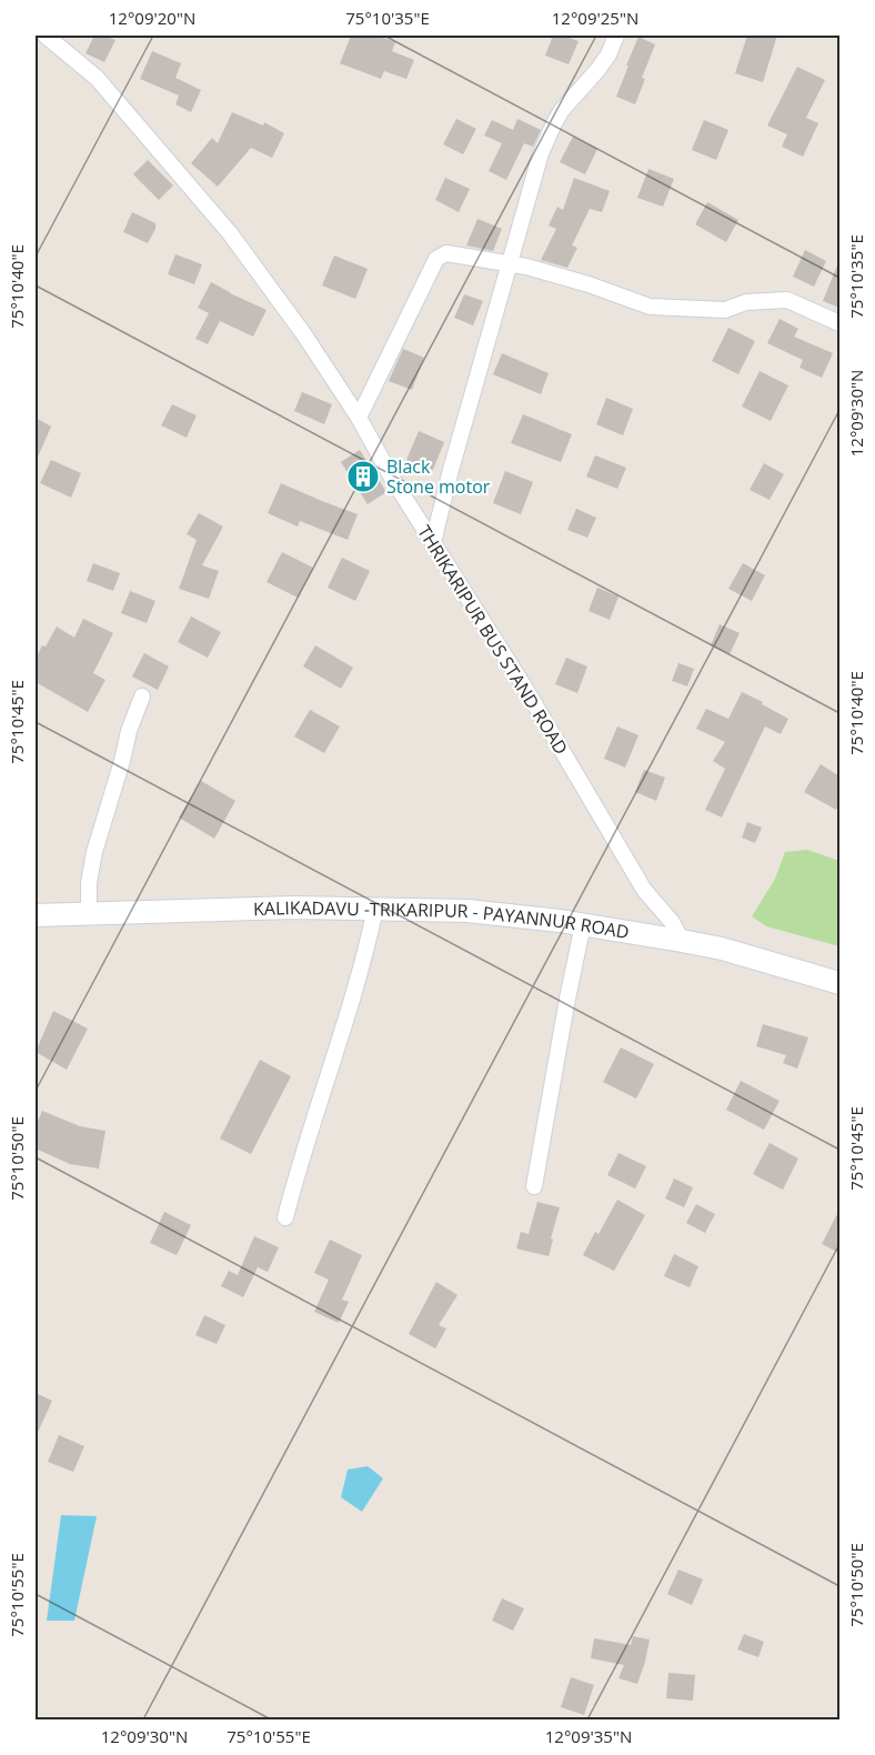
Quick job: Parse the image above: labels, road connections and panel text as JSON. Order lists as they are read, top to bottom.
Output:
{
  "streets": {
    "main road": ["KALIKADAVU -TRIKARIPUR - PAYANNUR ROAD"],
    "street": ["THRIKARIPUR BUS STAND ROAD"]
  },
  "crossings": [
    ["THRIKARIPUR BUS STAND ROAD", "KALIKADAVU -TRIKARIPUR - PAYANNUR ROAD"]
  ],
  "places": {
    "building": ["Black Stone motor"]
  },
  "coordinates": [
    "12°09'20\"N",
    "75°10'35\"E",
    "12°09'25\"N",
    "75°10'40\"E",
    "12°09'30\"N",
    "75°10'45\"E",
    "75°10'50\"E",
    "75°10'55\"E",
    "12°09'35\"N"
  ]
}
